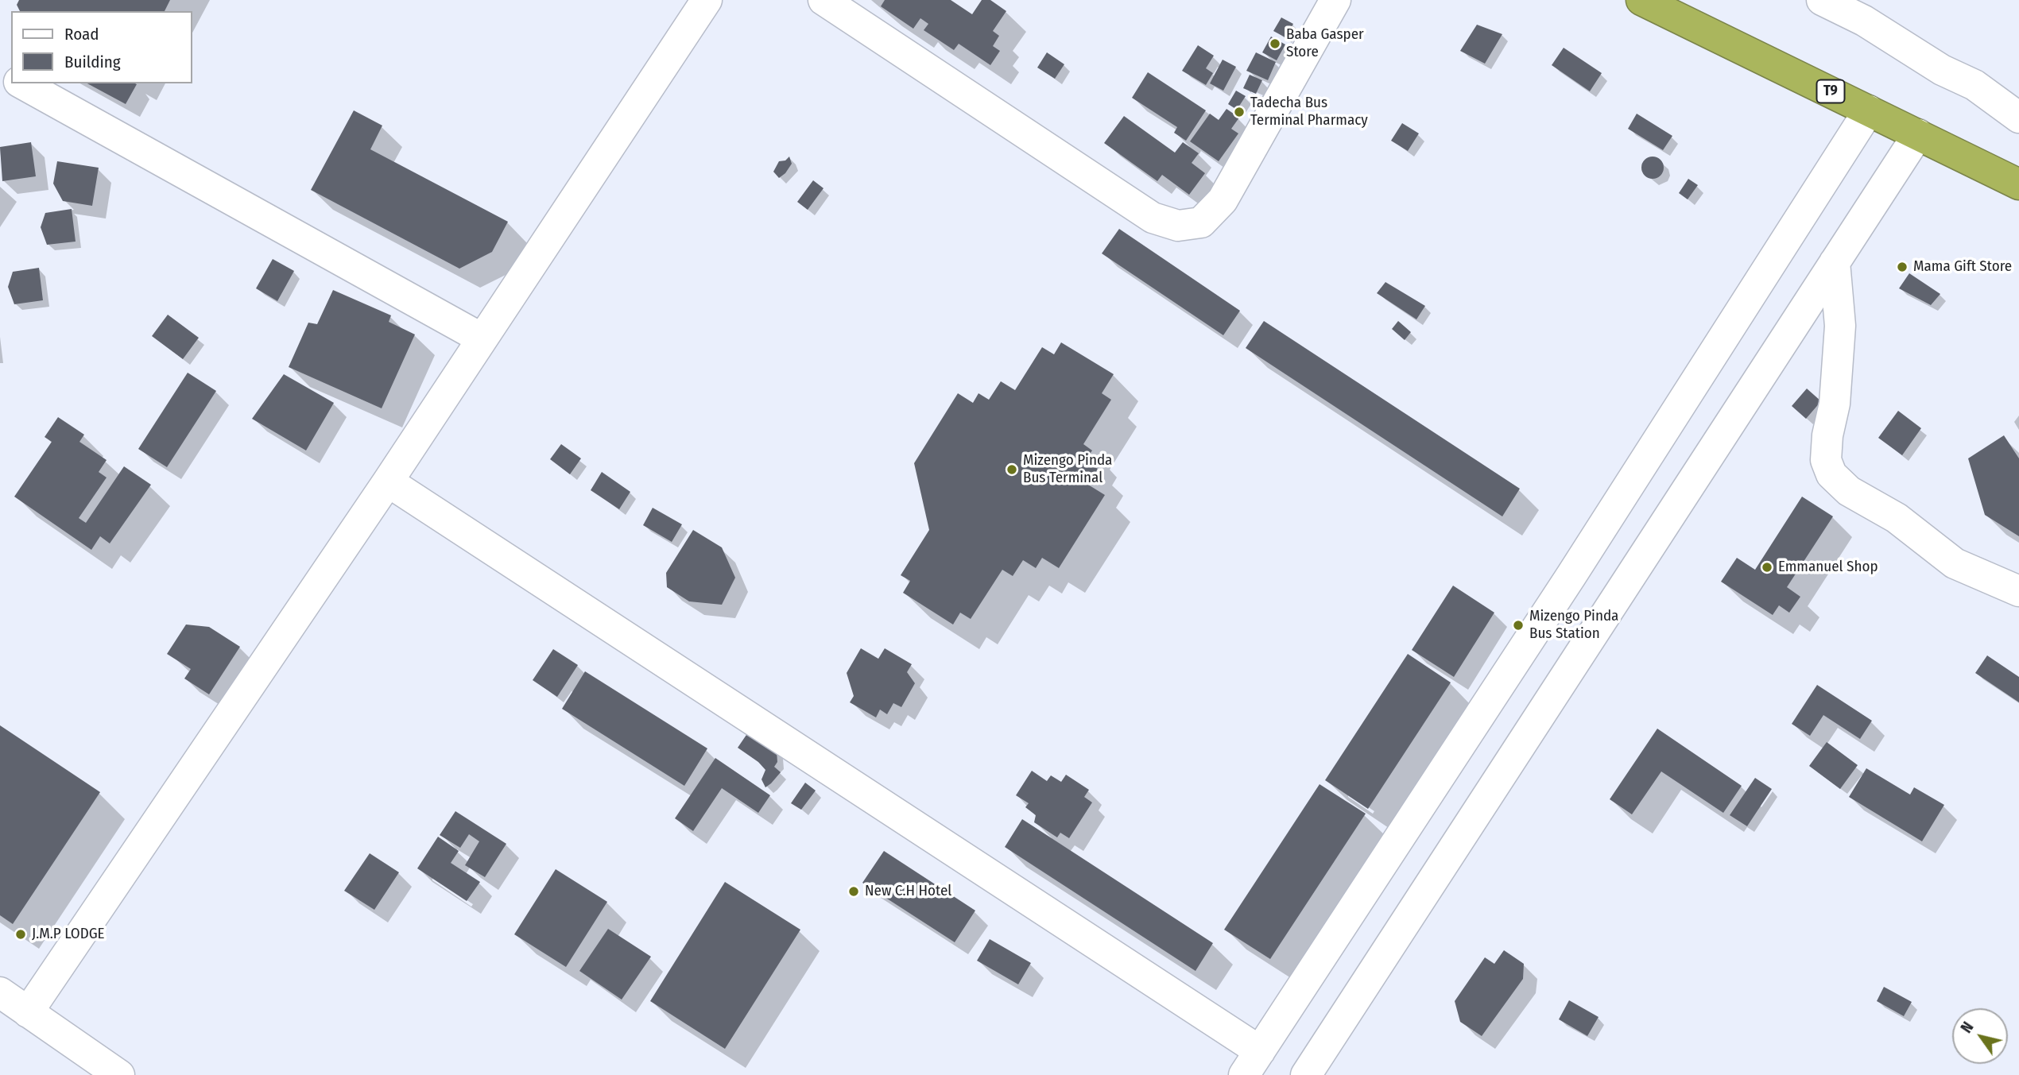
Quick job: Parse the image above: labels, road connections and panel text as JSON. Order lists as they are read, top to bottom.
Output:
{
  "streets": {
    "highway": ["T9"]
  },
  "places": [
    "Baba Gasper Store",
    "Tadecha Bus Terminal Pharmacy",
    "Mama Gift Store",
    "Mizengo Pinda Bus Terminal",
    "Emmanuel Shop",
    "Mizengo Pinda Bus Station",
    "New C.H Hotel",
    "J.M.P LODGE"
  ],
  "legend": ["Road", "Building"],
  "north": "top left"
}
